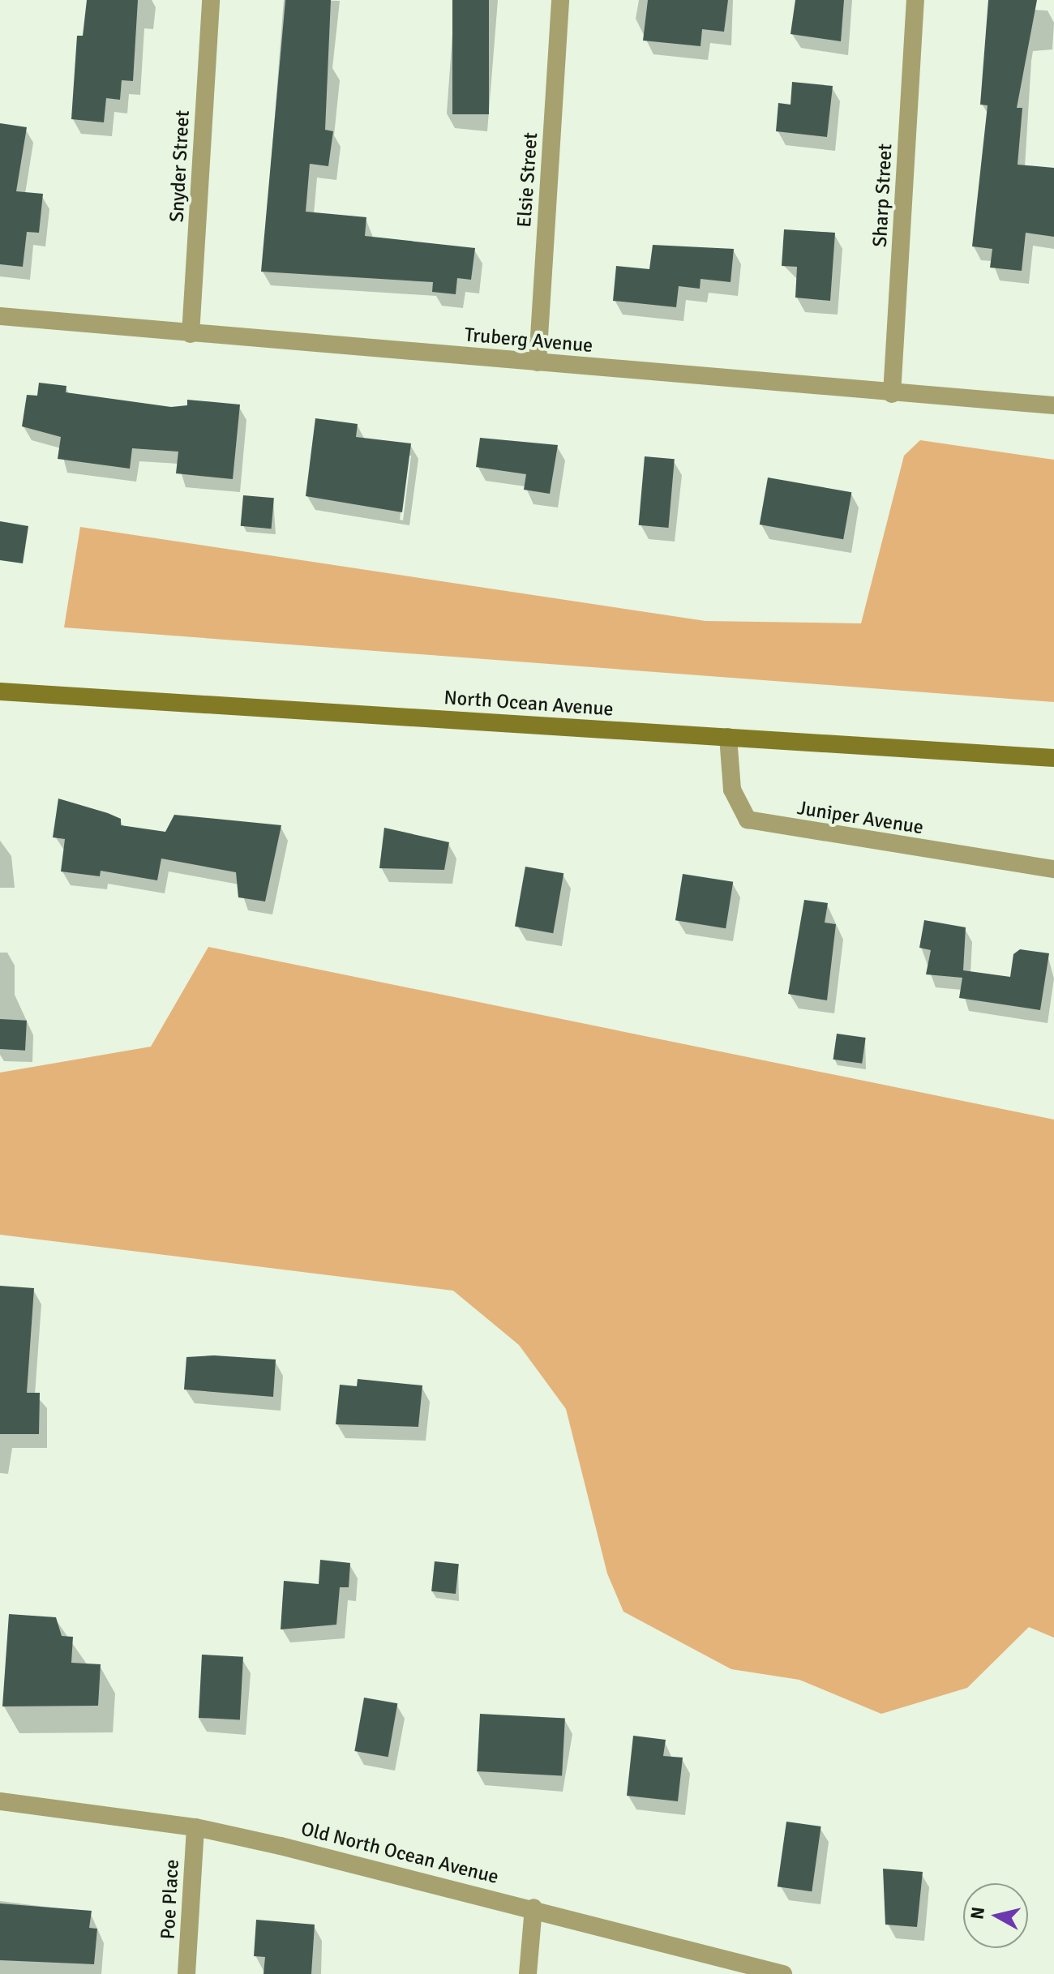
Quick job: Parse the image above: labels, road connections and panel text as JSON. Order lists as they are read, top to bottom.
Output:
{
  "streets": {
    "main road": ["North Ocean Avenue"],
    "street": [
      "Snyder Street",
      "Elsie Street",
      "Sharp Street",
      "Truberg Avenue",
      "Juniper Avenue",
      "Old North Ocean Avenue",
      "Poe Place"
    ]
  },
  "crossings": [
    ["Snyder Street", "Truberg Avenue"],
    ["Elsie Street", "Truberg Avenue"],
    ["Sharp Street", "Truberg Avenue"],
    ["North Ocean Avenue", "Juniper Avenue"],
    ["Old North Ocean Avenue", "Poe Place"]
  ],
  "north": "left"
}
